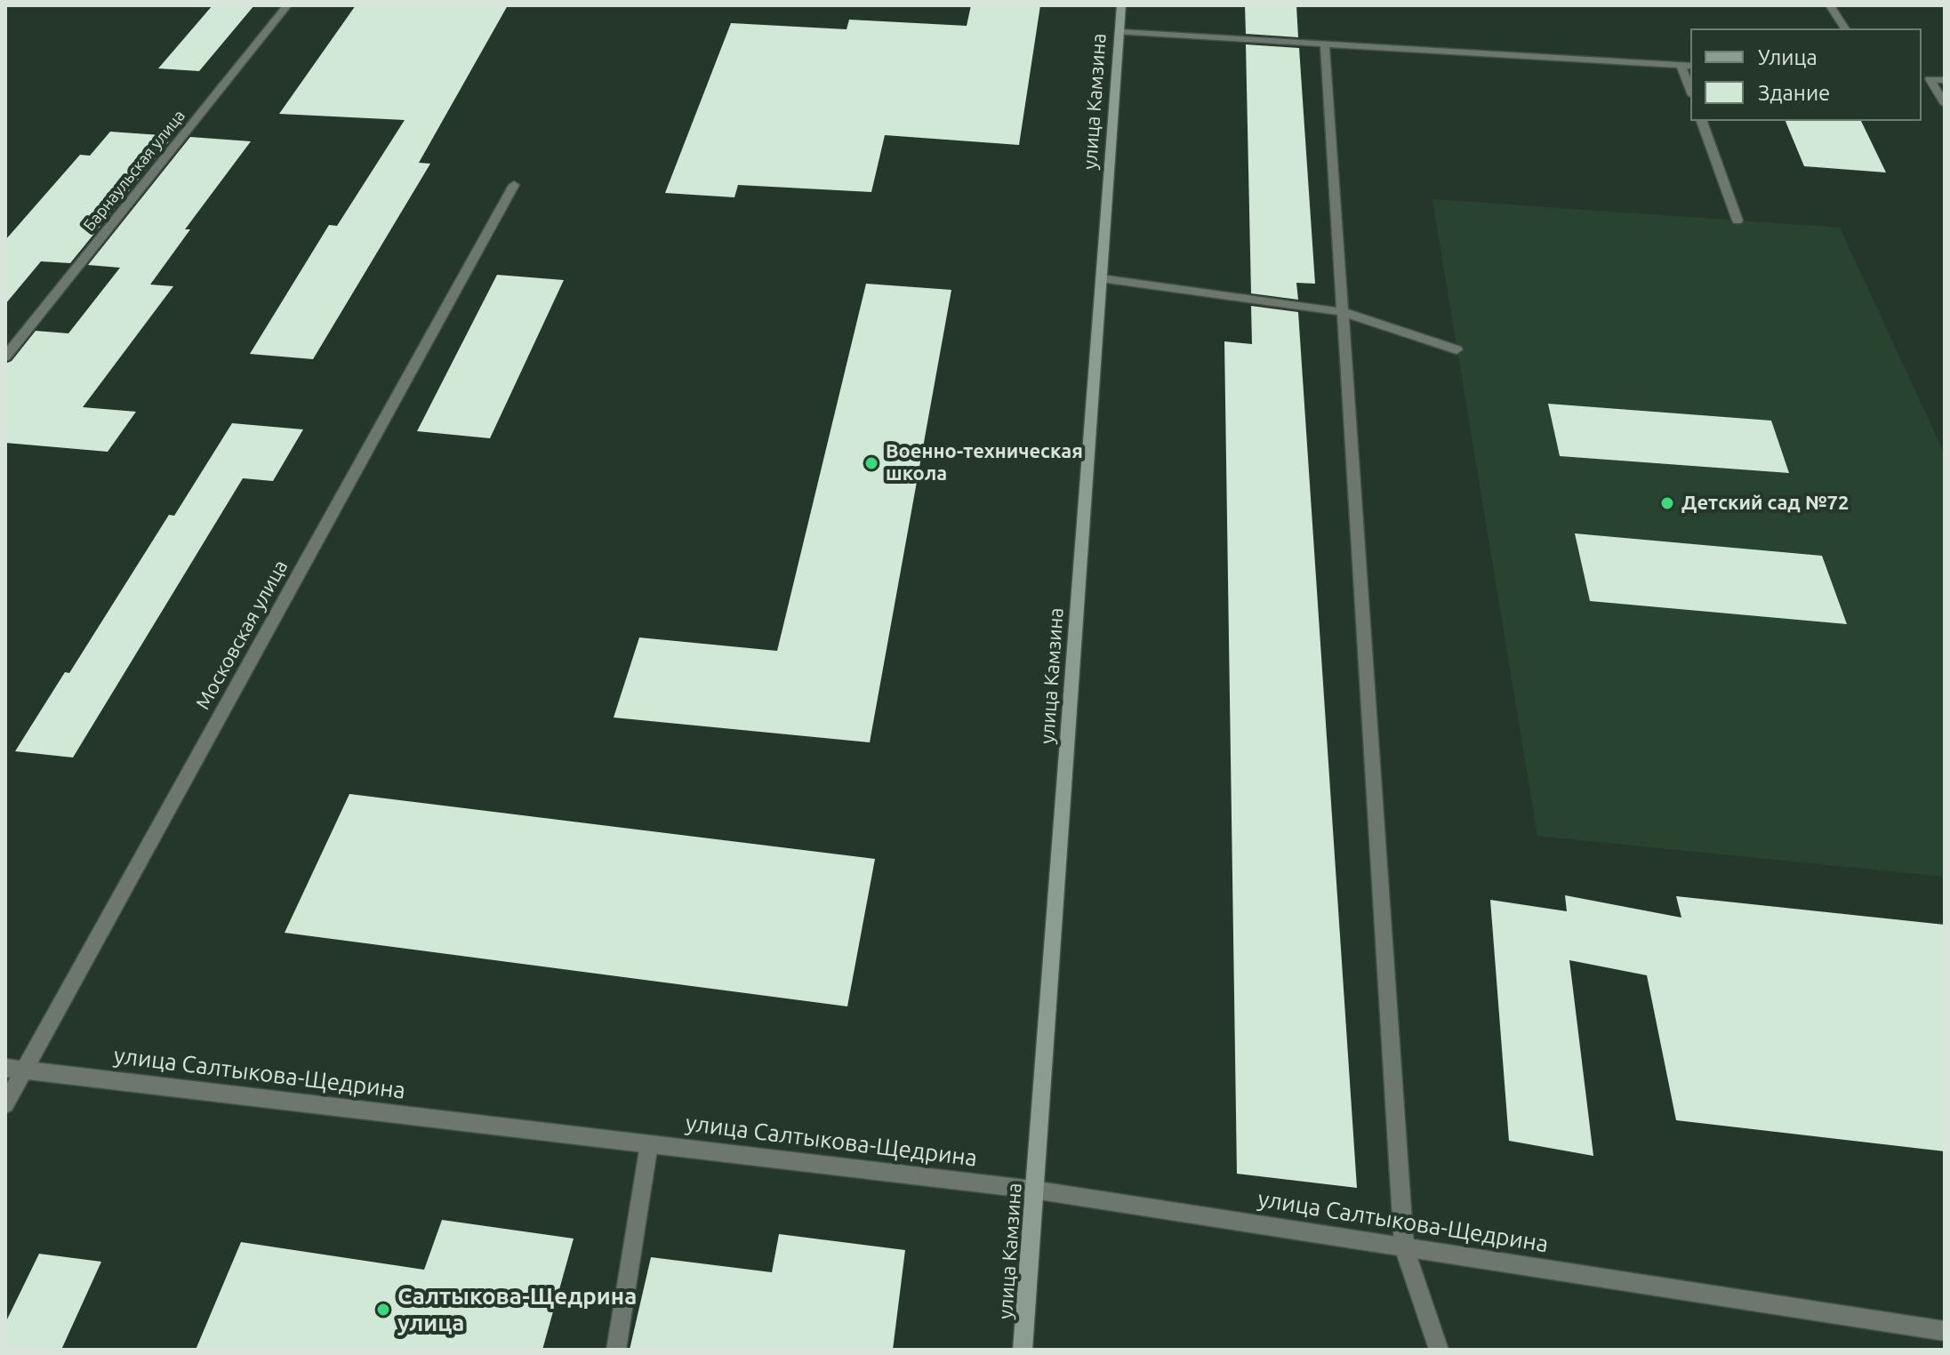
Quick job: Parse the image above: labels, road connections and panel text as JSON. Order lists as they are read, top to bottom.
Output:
{
  "streets": {
    "main road": ["улица Камзина"],
    "street": ["Барнаульская улица", "Московская улица", "улица Салтыкова-Щедрина"]
  },
  "crossings": [
    ["улица Камзина", "улица Салтыкова-Щедрина"],
    ["Московская улица", "улица Салтыкова-Щедрина"]
  ],
  "places": ["Военно-техническая школа", "Детский сад №72", "Салтыкова-Щедрина улица"],
  "legend": ["Улица", "Здание"]
}
